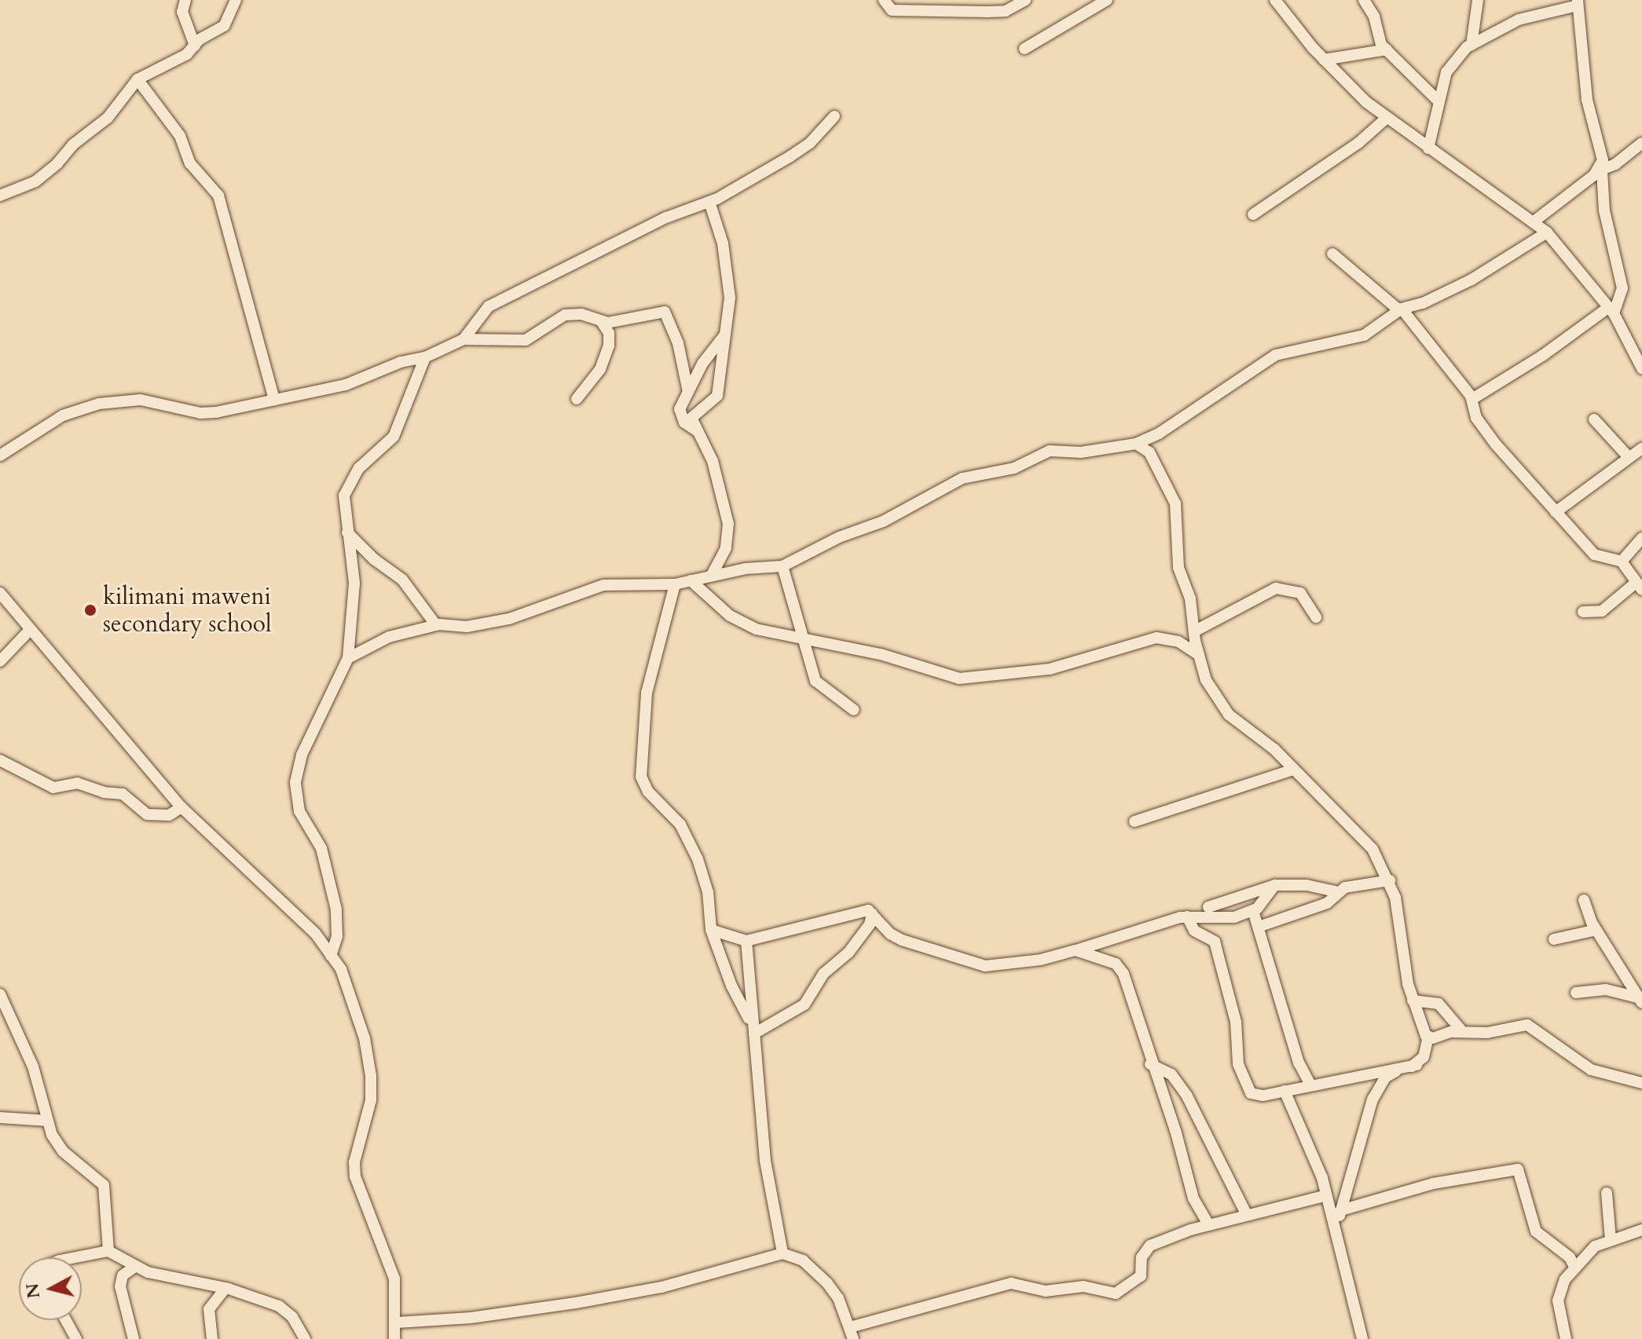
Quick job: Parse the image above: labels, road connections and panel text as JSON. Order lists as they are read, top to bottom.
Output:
{
  "places": ["kilimani maweni secondary school"],
  "north": "left"
}
